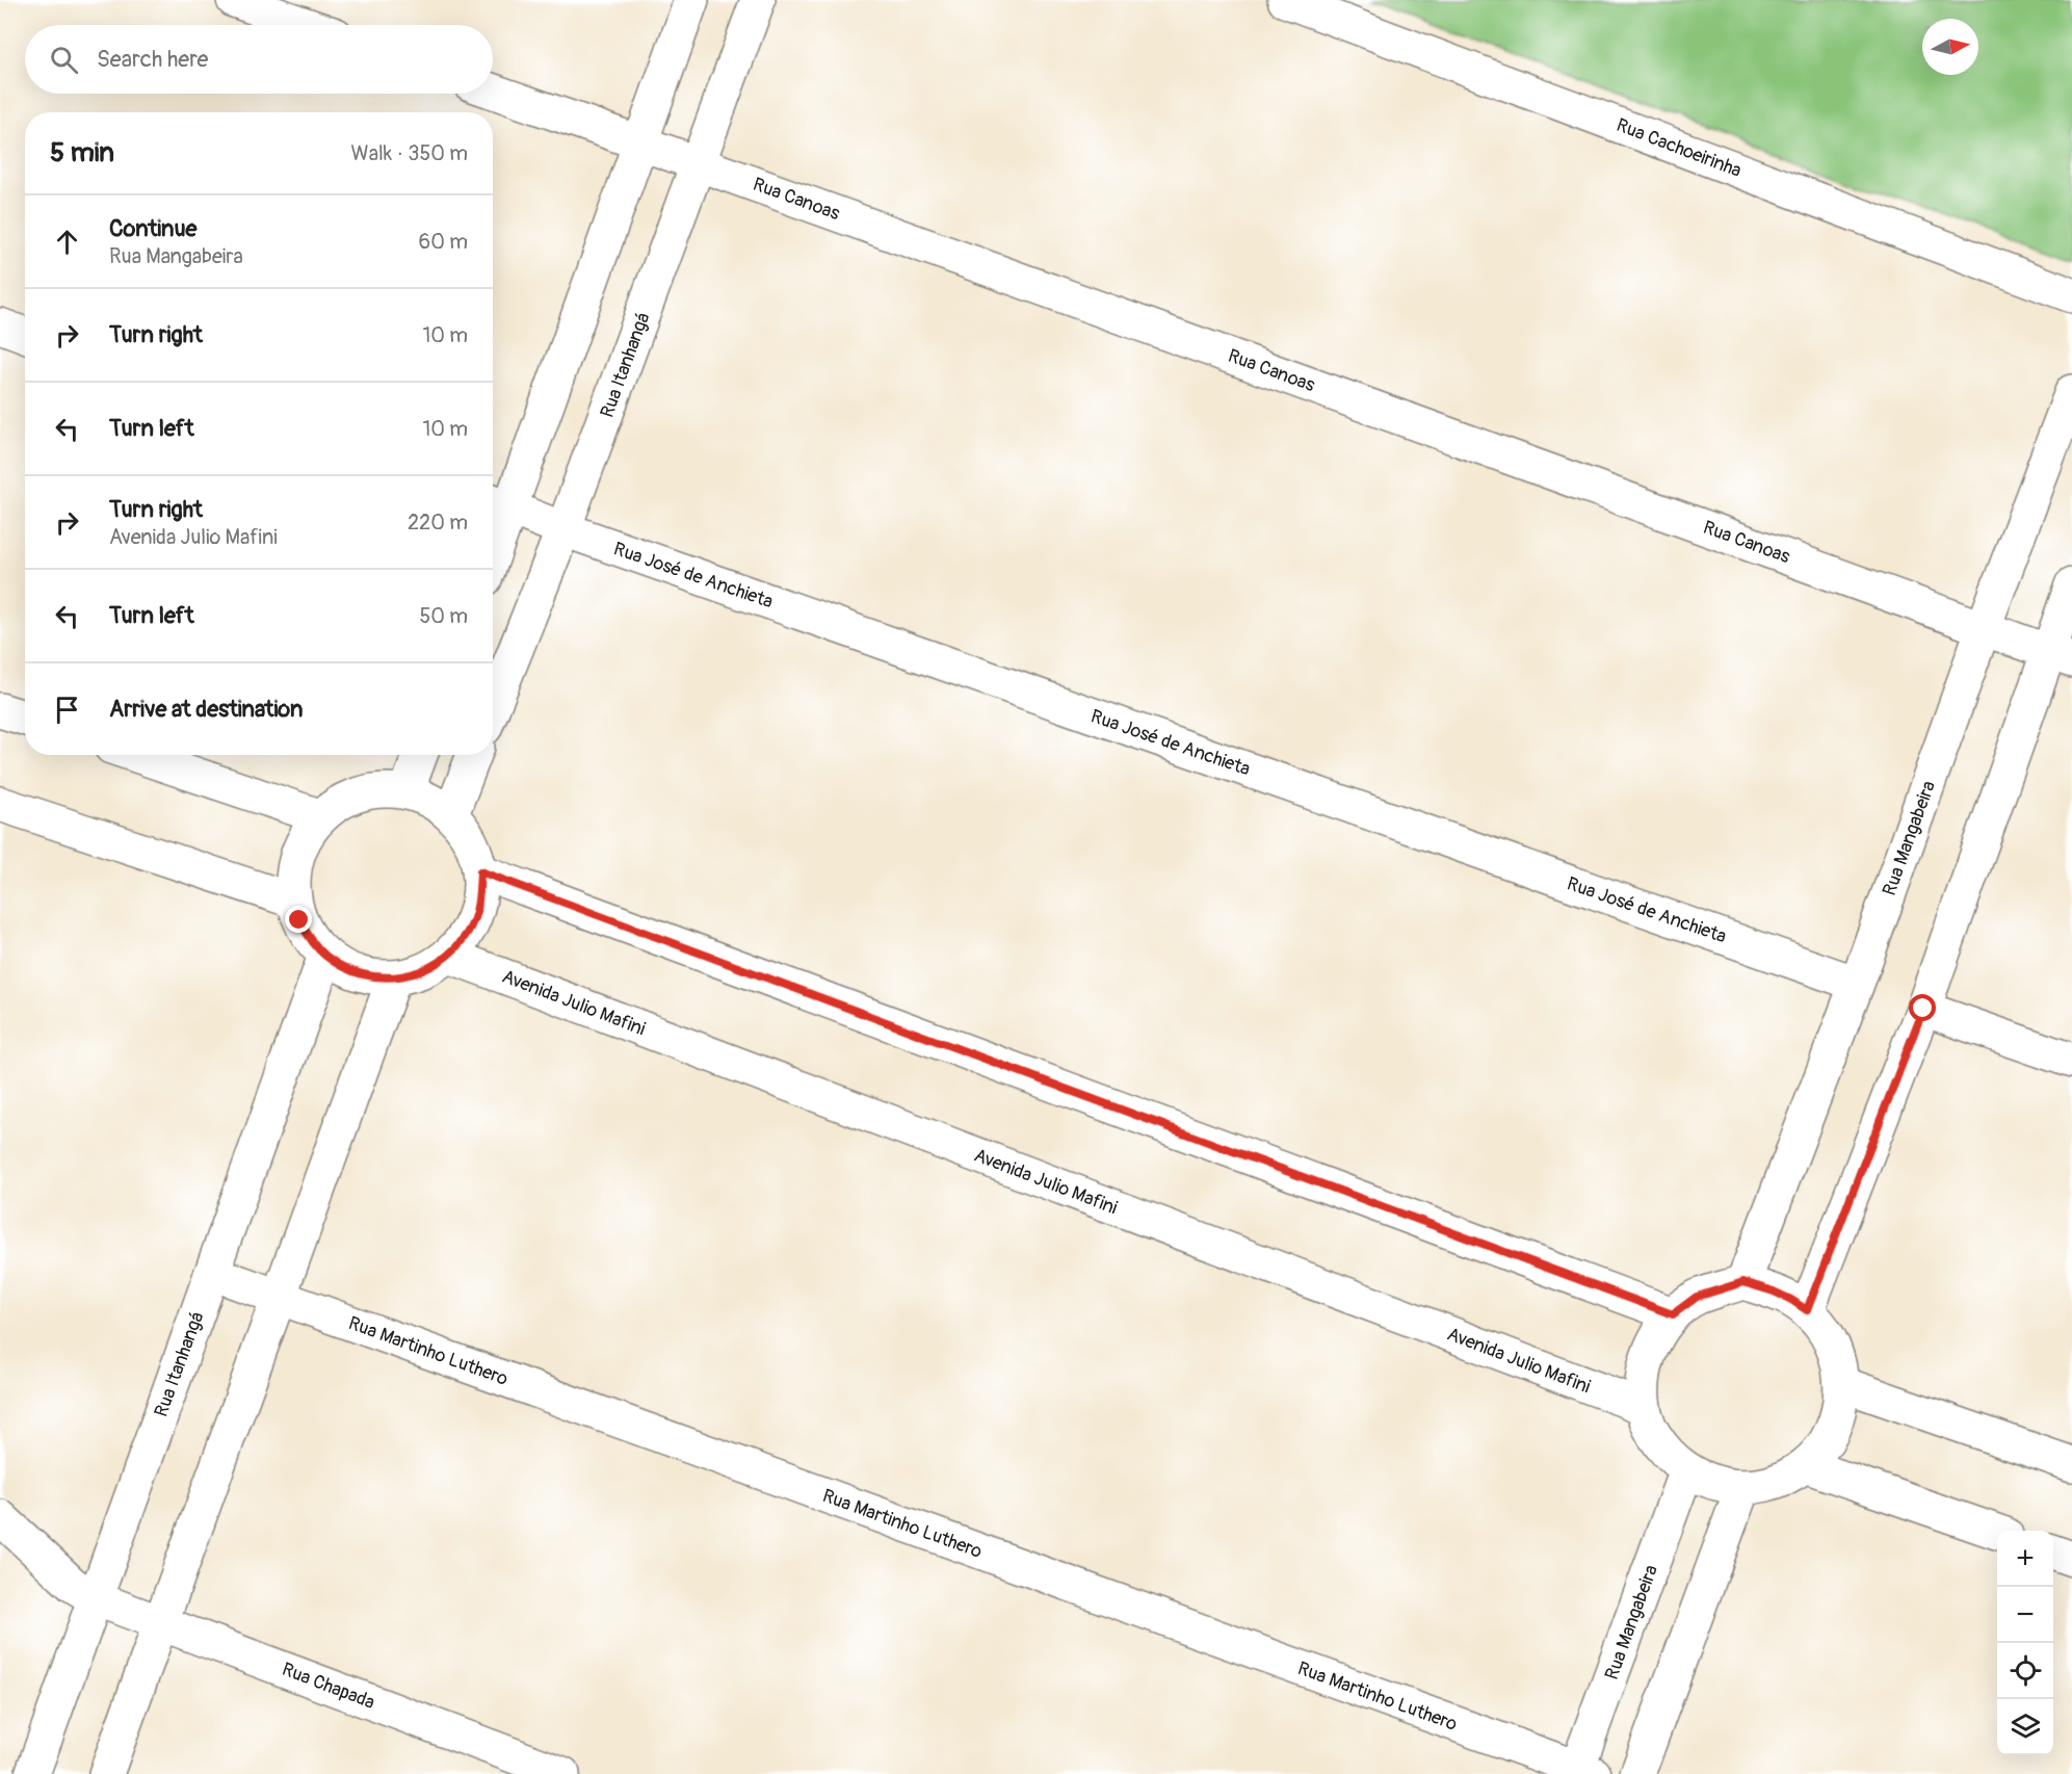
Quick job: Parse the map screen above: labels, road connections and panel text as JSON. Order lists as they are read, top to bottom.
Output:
{
  "streets": {
    "street": [
      "Rua Cachoeirinha",
      "Rua Canoas",
      "Rua Itanhangá",
      "Rua José de Anchieta",
      "Rua Mangabeira",
      "Avenida Julio Mafini",
      "Rua Martinho Luthero",
      "Rua Chapada"
    ]
  },
  "crossings": [
    ["Rua Canoas", "Rua Itanhangá"],
    ["Rua Canoas", "Rua Mangabeira"],
    ["Rua Itanhangá", "Rua José de Anchieta"],
    ["Rua Itanhangá", "Avenida Julio Mafini"],
    ["Rua Itanhangá", "Rua Martinho Luthero"],
    ["Rua Itanhangá", "Rua Chapada"],
    ["Rua José de Anchieta", "Rua Mangabeira"],
    ["Rua Mangabeira", "Avenida Julio Mafini"],
    ["Rua Mangabeira", "Rua Martinho Luthero"]
  ],
  "north": "right",
  "page": {
    "search": "Search here",
    "heading": ["5 min", "Walk · 350 m"],
    "list": [
      ["Continue", "Rua Mangabeira", "60 m"],
      ["Turn right", "10 m"],
      ["Turn left", "10 m"],
      ["Turn right", "Avenida Julio Mafini", "220 m"],
      ["Turn left", "50 m"],
      "Arrive at destination"
    ],
    "map_buttons": ["+", "−"]
  }
}
